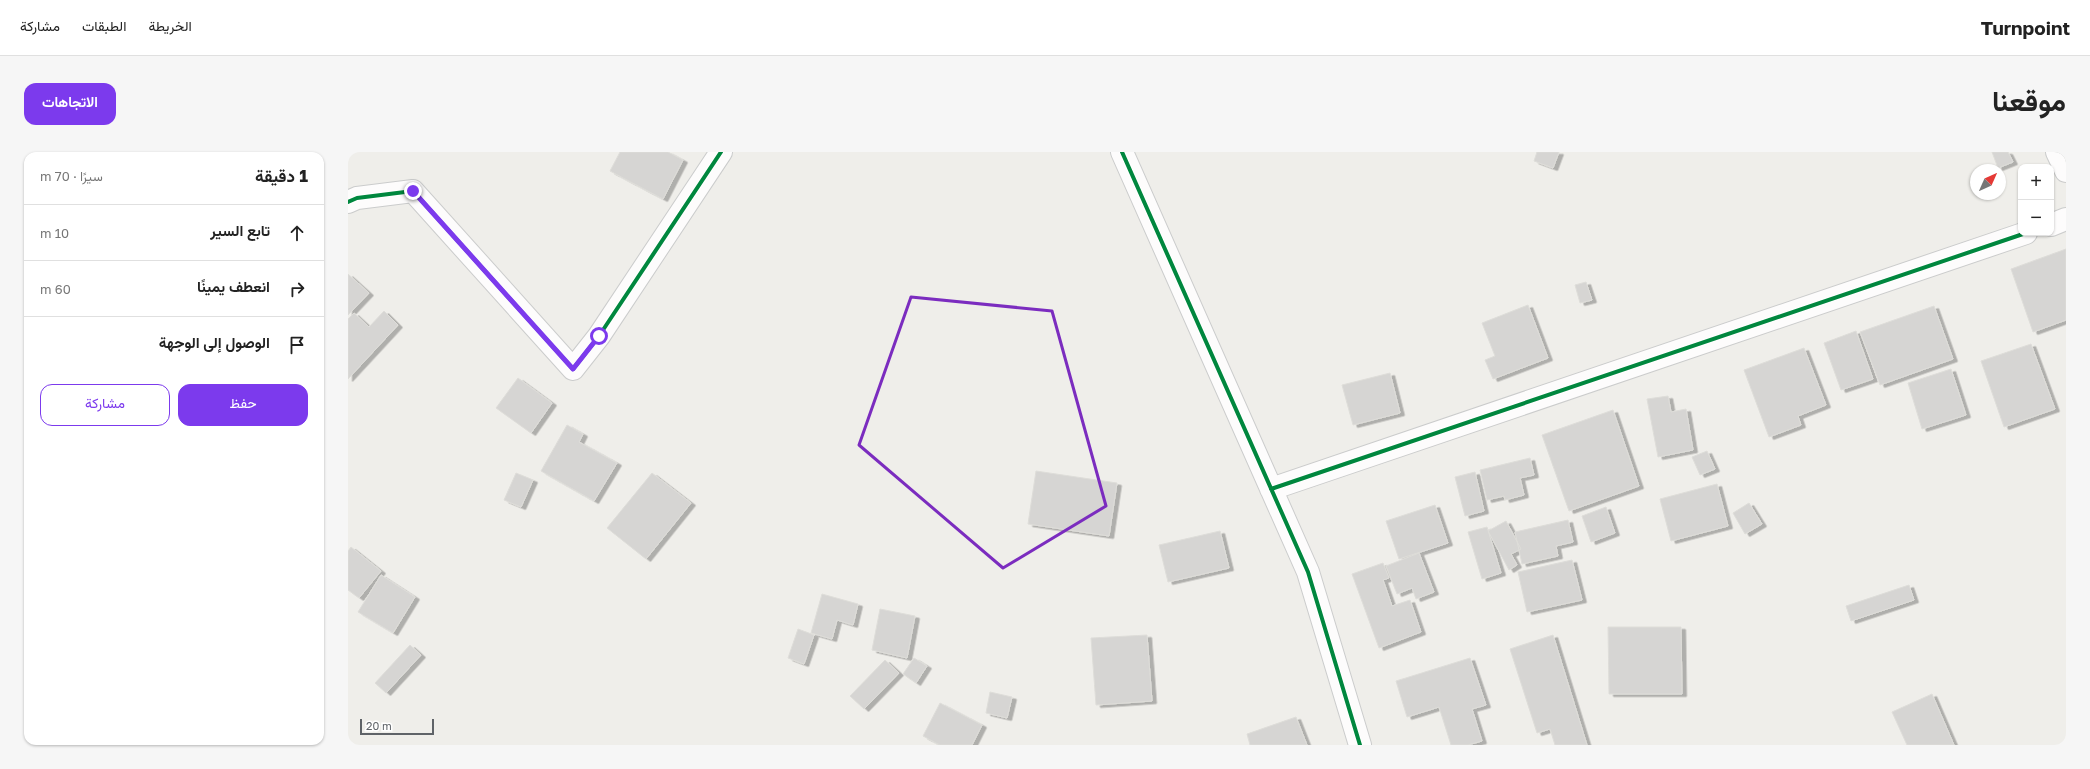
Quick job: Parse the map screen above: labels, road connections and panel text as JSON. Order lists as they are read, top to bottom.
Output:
{
  "scale_bar": "20 m",
  "north": "top right",
  "page": {
    "header": "Turnpoint",
    "nav": ["الخريطة", "الطبقات", "مشاركة"],
    "title": "موقعنا",
    "buttons": [
      "الاتجاهات",
      ["حفظ", "مشاركة"]
    ],
    "heading": ["1 دقيقة", "سيرًا · 70 m"],
    "map_buttons": ["+", "−"],
    "list": [
      ["تابع السير", "10 m"],
      ["انعطف يمينًا", "60 m"],
      "الوصول إلى الوجهة"
    ],
    "scale": "20 m"
  }
}
